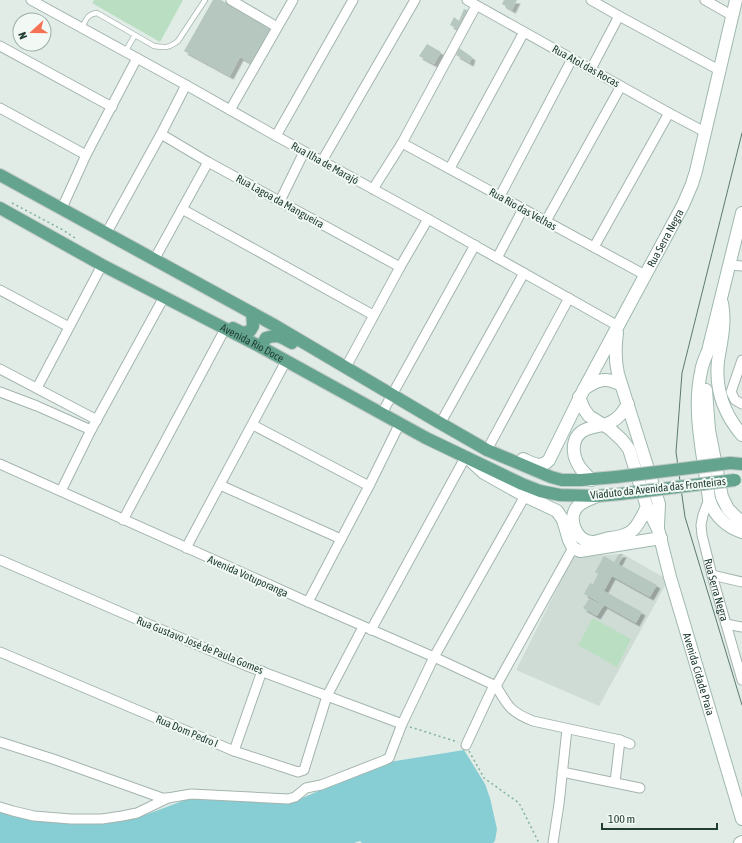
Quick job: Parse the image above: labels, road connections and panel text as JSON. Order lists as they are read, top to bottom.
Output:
{
  "streets": {
    "main road": [
      "Rua Serra Negra",
      "Avenida Rio Doce",
      "Viaduto da Avenida das Fronteiras",
      "Avenida Cidade Praia"
    ],
    "street": [
      "Rua Atol das Rocas",
      "Rua Ilha de Marajó",
      "Rua Lagoa da Mangueira",
      "Rua Rio das Velhas",
      "Avenida Votuporanga",
      "Rua Gustavo José de Paula Gomes",
      "Rua Dom Pedro I"
    ]
  },
  "crossings": [
    ["Rua Atol das Rocas", "Rua Serra Negra"],
    ["Rua Ilha de Marajó", "Rua Serra Negra"],
    ["Rua Ilha de Marajó", "Avenida Cidade Praia"],
    ["Rua Rio das Velhas", "Rua Serra Negra"],
    ["Rua Serra Negra", "Viaduto da Avenida das Fronteiras"],
    ["Rua Serra Negra", "Avenida Cidade Praia"],
    ["Avenida Rio Doce", "Viaduto da Avenida das Fronteiras"],
    ["Rua Gustavo José de Paula Gomes", "Rua Dom Pedro I"]
  ],
  "scale_bar": "100 m",
  "north": "left"
}
